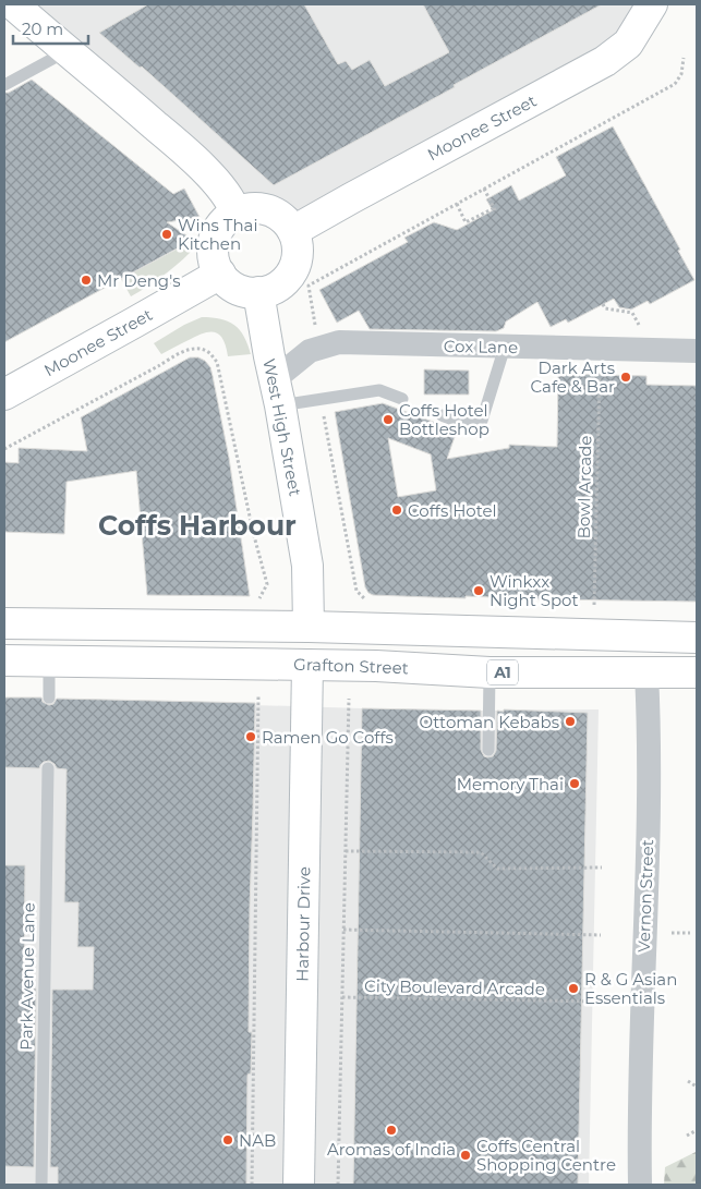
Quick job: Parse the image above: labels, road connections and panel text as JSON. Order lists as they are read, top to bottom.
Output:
{
  "streets": {
    "main road": [
      "Moonee Street",
      "West High Street",
      "Grafton Street",
      "A1",
      "Harbour Drive"
    ],
    "street": ["Cox Lane", "Vernon Street"],
    "lane": ["Park Avenue Lane"],
    "path": ["Bowl Arcade", "City Boulevard Arcade"]
  },
  "crossings": [
    ["Moonee Street", "West High Street"],
    ["Cox Lane", "West High Street"],
    ["West High Street", "Grafton Street"],
    ["West High Street", "Harbour Drive"],
    ["Grafton Street", "Vernon Street"],
    ["Grafton Street", "Harbour Drive"]
  ],
  "districts": ["Coffs Harbour"],
  "places": [
    "Wins Thai Kitchen",
    "Mr Deng's",
    "Dark Arts Cafe & Bar",
    "Coffs Hotel Bottleshop",
    "Coffs Hotel",
    "Winkxx Night Spot",
    "Ottoman Kebabs",
    "Ramen Go Coffs",
    "Memory Thai",
    "R & G Asian Essentials",
    "Aromas of India",
    "NAB",
    "Coffs Central Shopping Centre"
  ],
  "scale_bar": "20 m"
}
